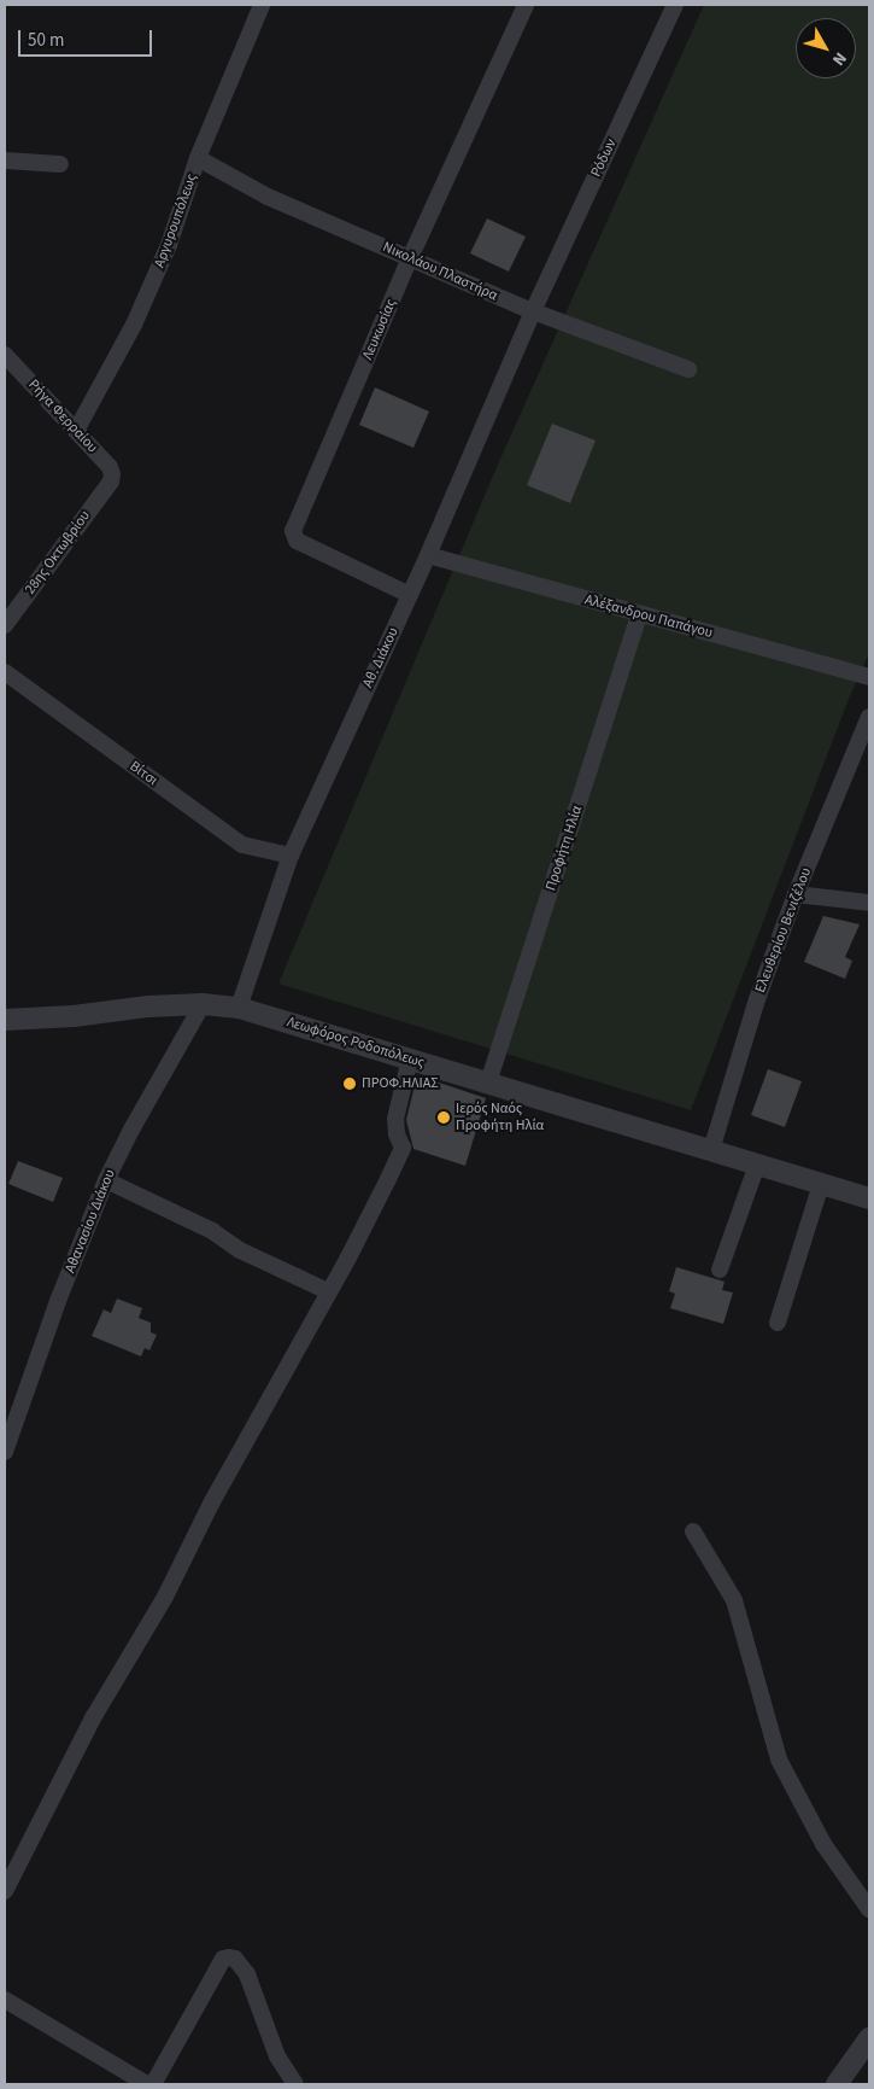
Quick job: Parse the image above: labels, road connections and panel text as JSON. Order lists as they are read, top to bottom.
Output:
{
  "streets": {
    "street": [
      "Ρόδων",
      "Αργυρουπόλεως",
      "Νικολάου Πλαστήρα",
      "Λευκωσίας",
      "Ρήγα Φερραίου",
      "28ης Οκτωβρίου",
      "Αλέξανδρου Παπάγου",
      "Αθ. Διάκου",
      "Βίτσι",
      "Προφήτη Ηλία",
      "Ελευθερίου Βενιζέλου",
      "Λεωφόρος Ροδοπόλεως",
      "Αθανασίου Διάκου"
    ]
  },
  "crossings": [
    ["Ρόδων", "Νικολάου Πλαστήρα"],
    ["Ρόδων", "Αθ. Διάκου"],
    ["Αργυρουπόλεως", "Νικολάου Πλαστήρα"],
    ["Αργυρουπόλεως", "Ρήγα Φερραίου"],
    ["Νικολάου Πλαστήρα", "Λευκωσίας"],
    ["Νικολάου Πλαστήρα", "Αθ. Διάκου"],
    ["Λευκωσίας", "Αθ. Διάκου"],
    ["Ρήγα Φερραίου", "28ης Οκτωβρίου"],
    ["Αλέξανδρου Παπάγου", "Αθ. Διάκου"],
    ["Αλέξανδρου Παπάγου", "Προφήτη Ηλία"],
    ["Αθ. Διάκου", "Βίτσι"],
    ["Αθ. Διάκου", "Λεωφόρος Ροδοπόλεως"],
    ["Προφήτη Ηλία", "Λεωφόρος Ροδοπόλεως"],
    ["Ελευθερίου Βενιζέλου", "Λεωφόρος Ροδοπόλεως"],
    ["Λεωφόρος Ροδοπόλεως", "Αθανασίου Διάκου"]
  ],
  "places": ["ΠΡΟΦ.ΗΛΙΑΣ", "Ιερός Ναός Προφήτη Ηλία"],
  "scale_bar": "50 m",
  "north": "bottom right"
}
